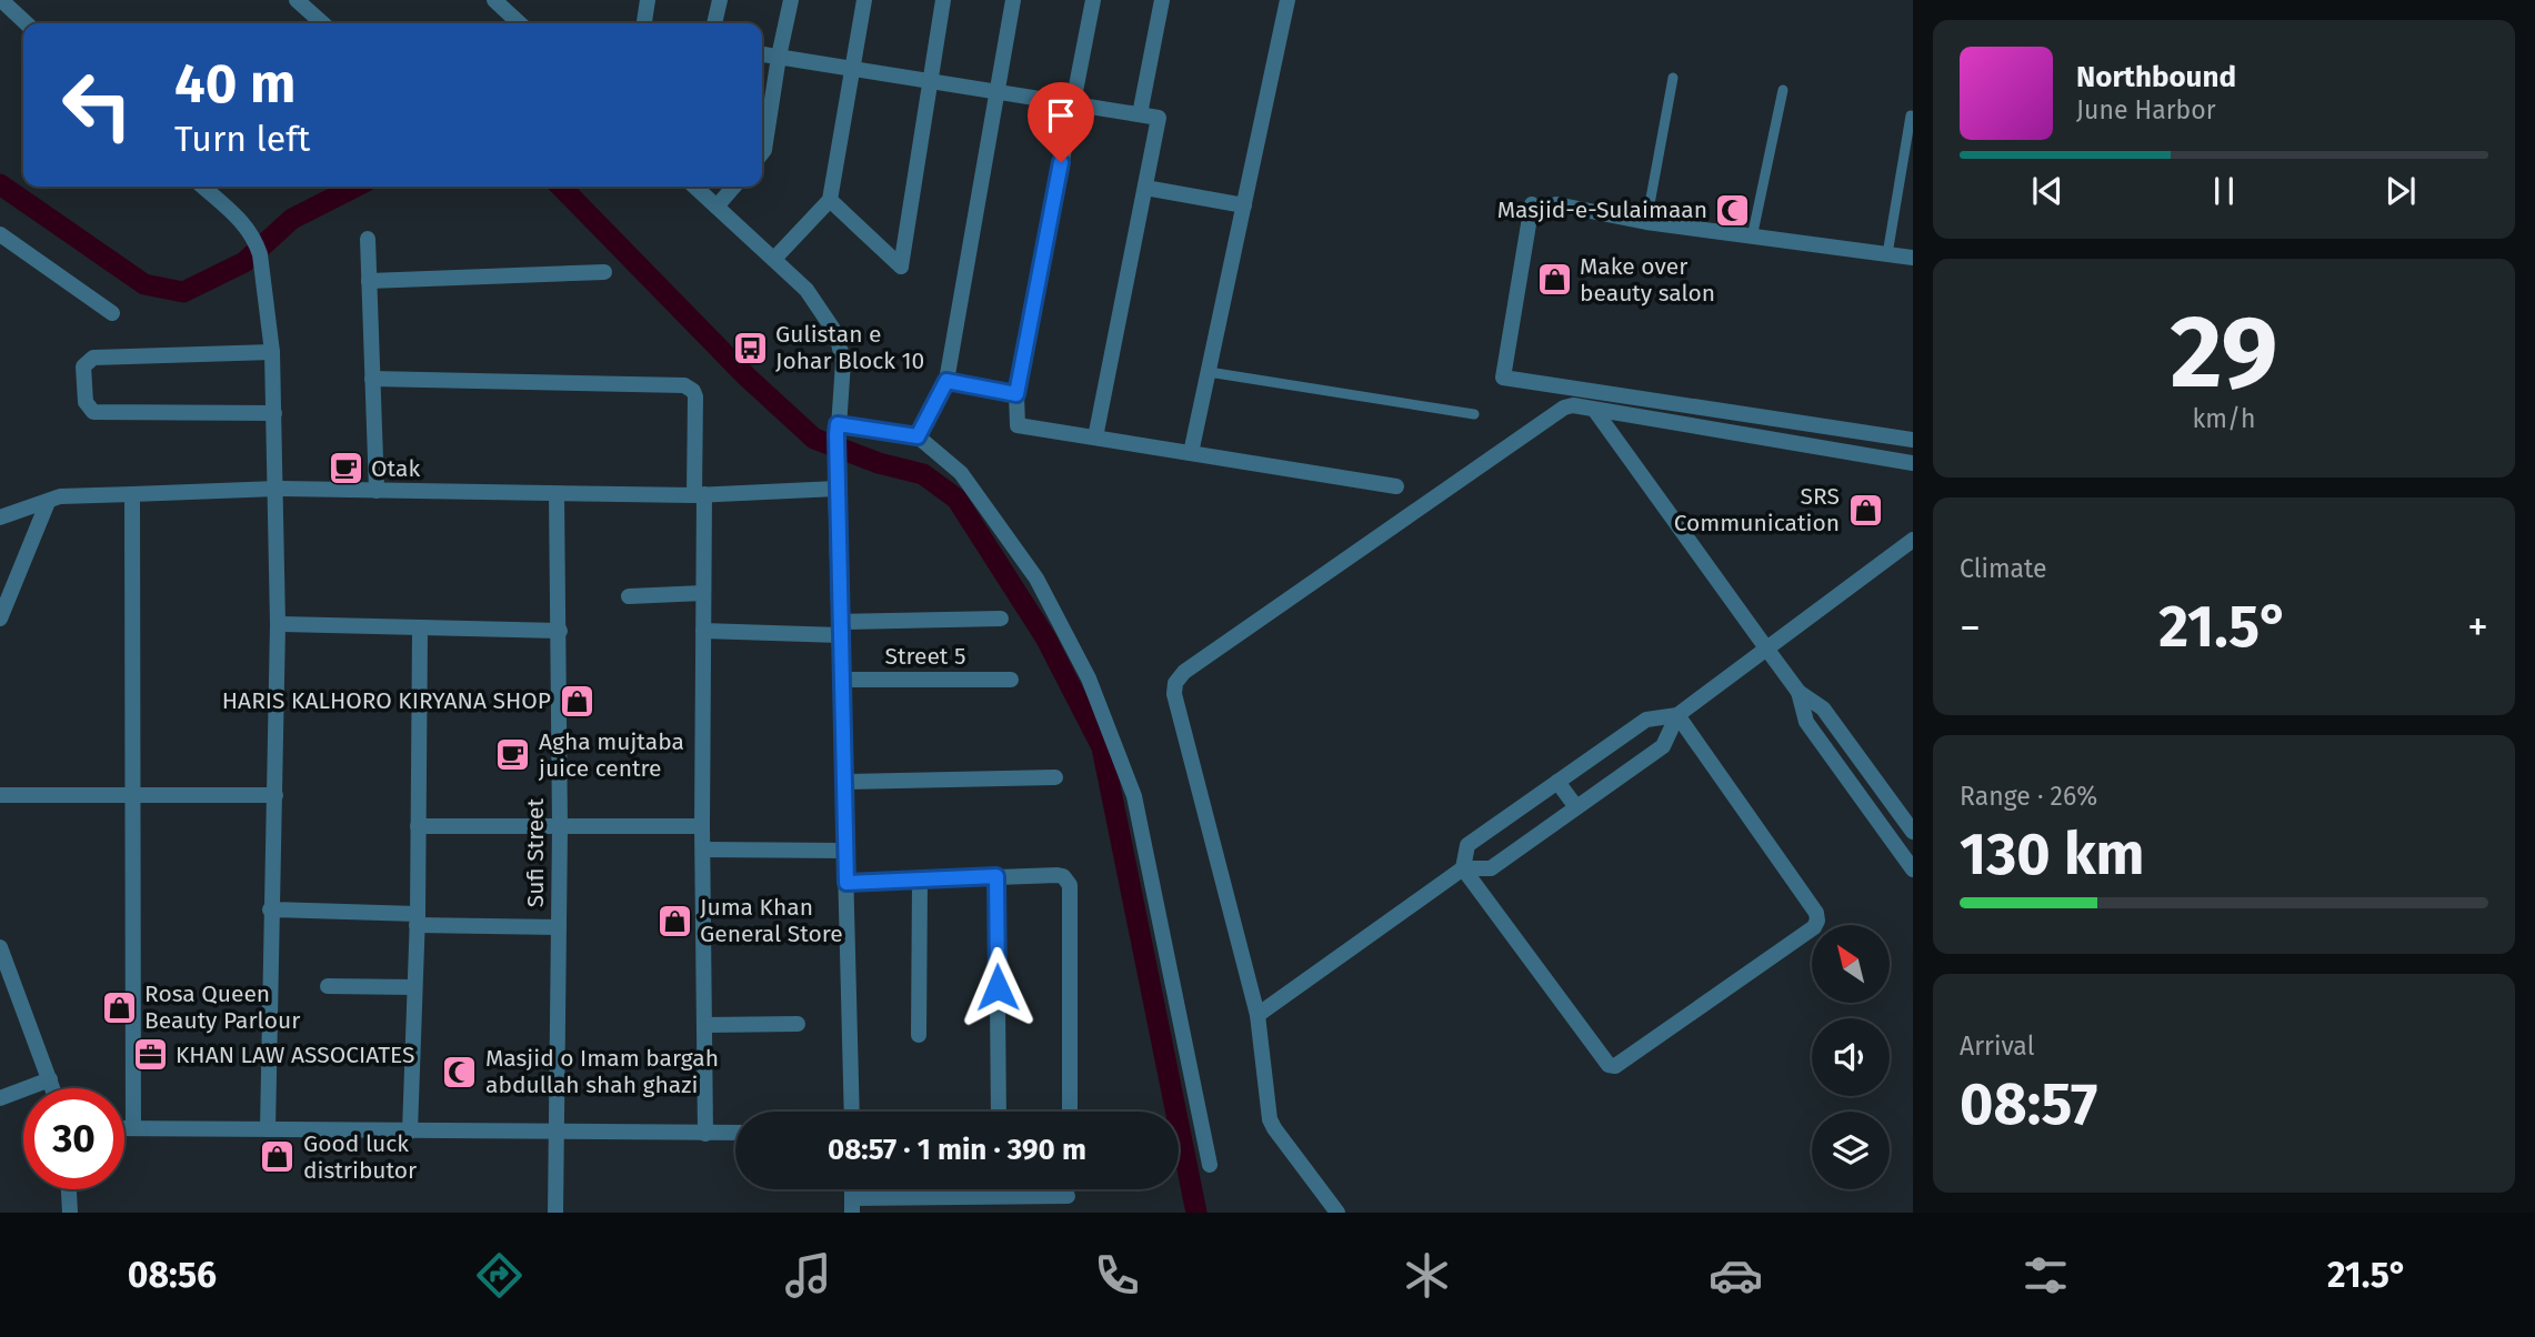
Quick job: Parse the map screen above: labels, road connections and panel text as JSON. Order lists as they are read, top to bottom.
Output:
{
  "streets": {
    "street": ["Street 5", "Sufi Street"]
  },
  "places": {
    "mosque": ["Masjid-e-Sulaimaan", "Masjid o Imam bargah abdullah shah ghazi"],
    "shop": [
      "Make over beauty salon",
      "SRS Communication",
      "HARIS KALHORO KIRYANA SHOP",
      "Juma Khan General Store",
      "Rosa Queen Beauty Parlour",
      "Good luck distributor"
    ],
    "bus stop": ["Gulistan e Johar Block 10"],
    "cafe": ["Otak", "Agha mujtaba juice centre"],
    "office": ["KHAN LAW ASSOCIATES"]
  },
  "north": "top left",
  "page": {
    "turn": ["40 m", "Turn left"],
    "song": ["Northbound", "June Harbor"],
    "tile": [
      ["29", "km/h"],
      "Climate",
      ["Range · 26%", "130 km"],
      ["Arrival", "08:57"]
    ],
    "heat": ["−", "21.5°", "+"],
    "limit": "30",
    "trip": "08:57 · 1 min · 390 m",
    "tabs": ["08:56", "21.5°"]
  }
}
